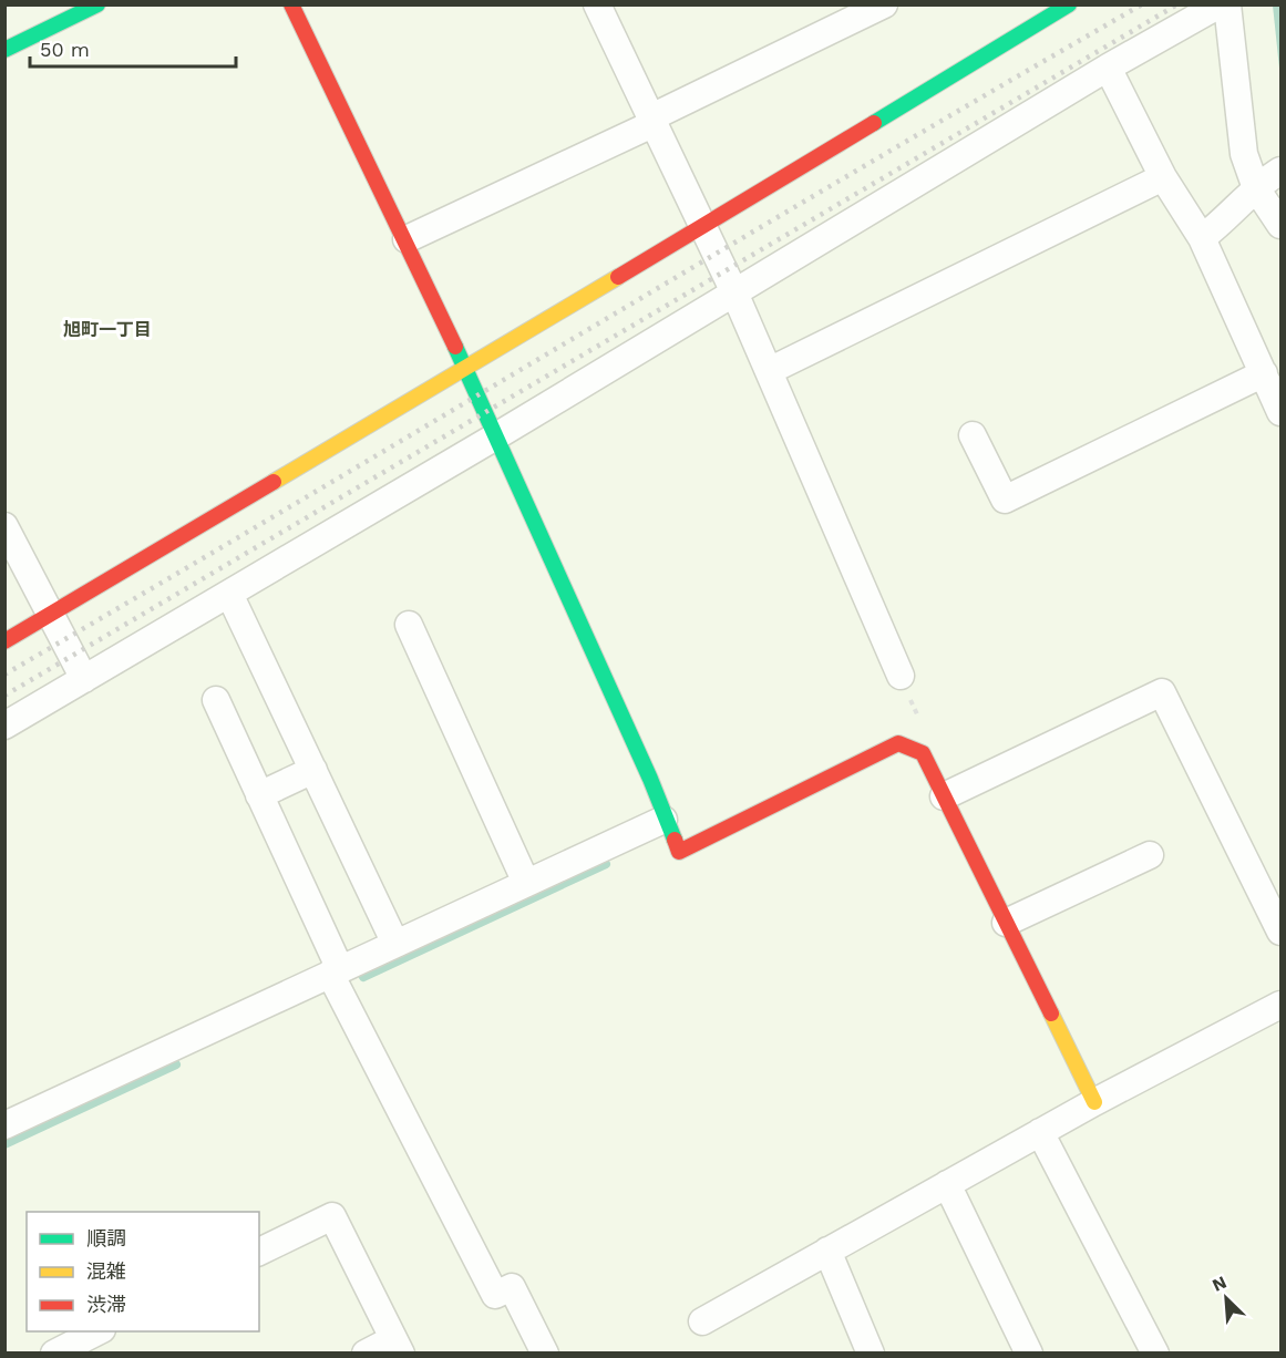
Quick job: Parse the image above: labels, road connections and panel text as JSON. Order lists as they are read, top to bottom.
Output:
{
  "districts": ["旭町一丁目"],
  "legend": ["順調", "混雑", "渋滞"],
  "scale_bar": "50 m",
  "north": "top left"
}
